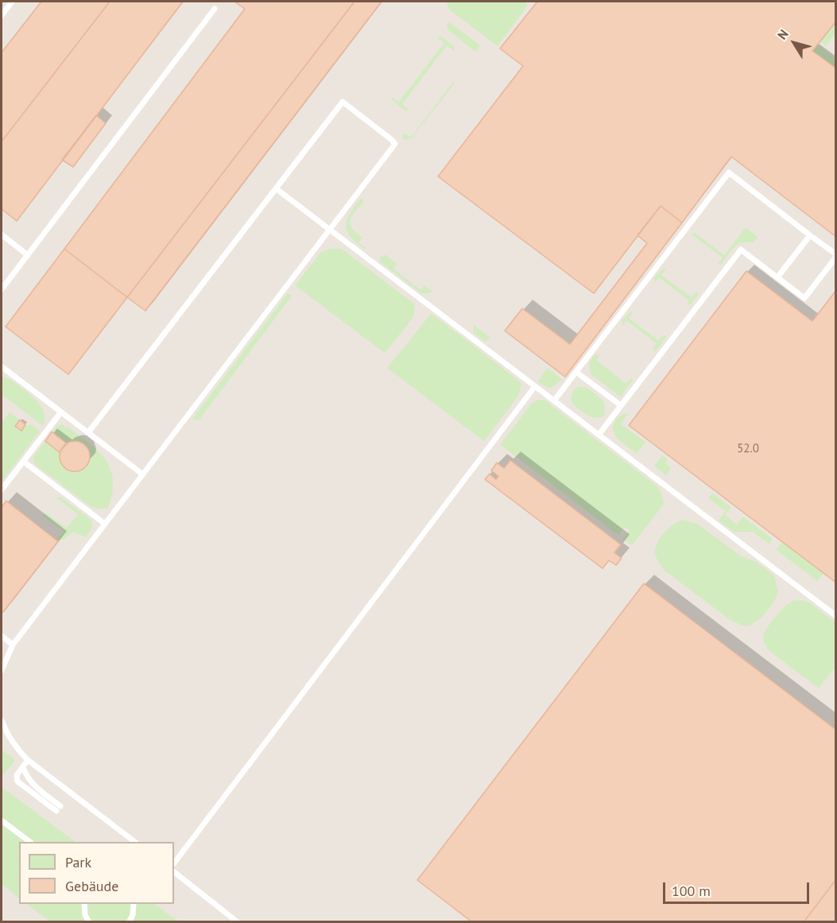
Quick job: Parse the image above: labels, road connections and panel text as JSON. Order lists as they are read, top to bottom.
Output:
{
  "house_numbers": ["52.0"],
  "legend": ["Park", "Gebäude"],
  "scale_bar": "100 m",
  "north": "top left"
}
